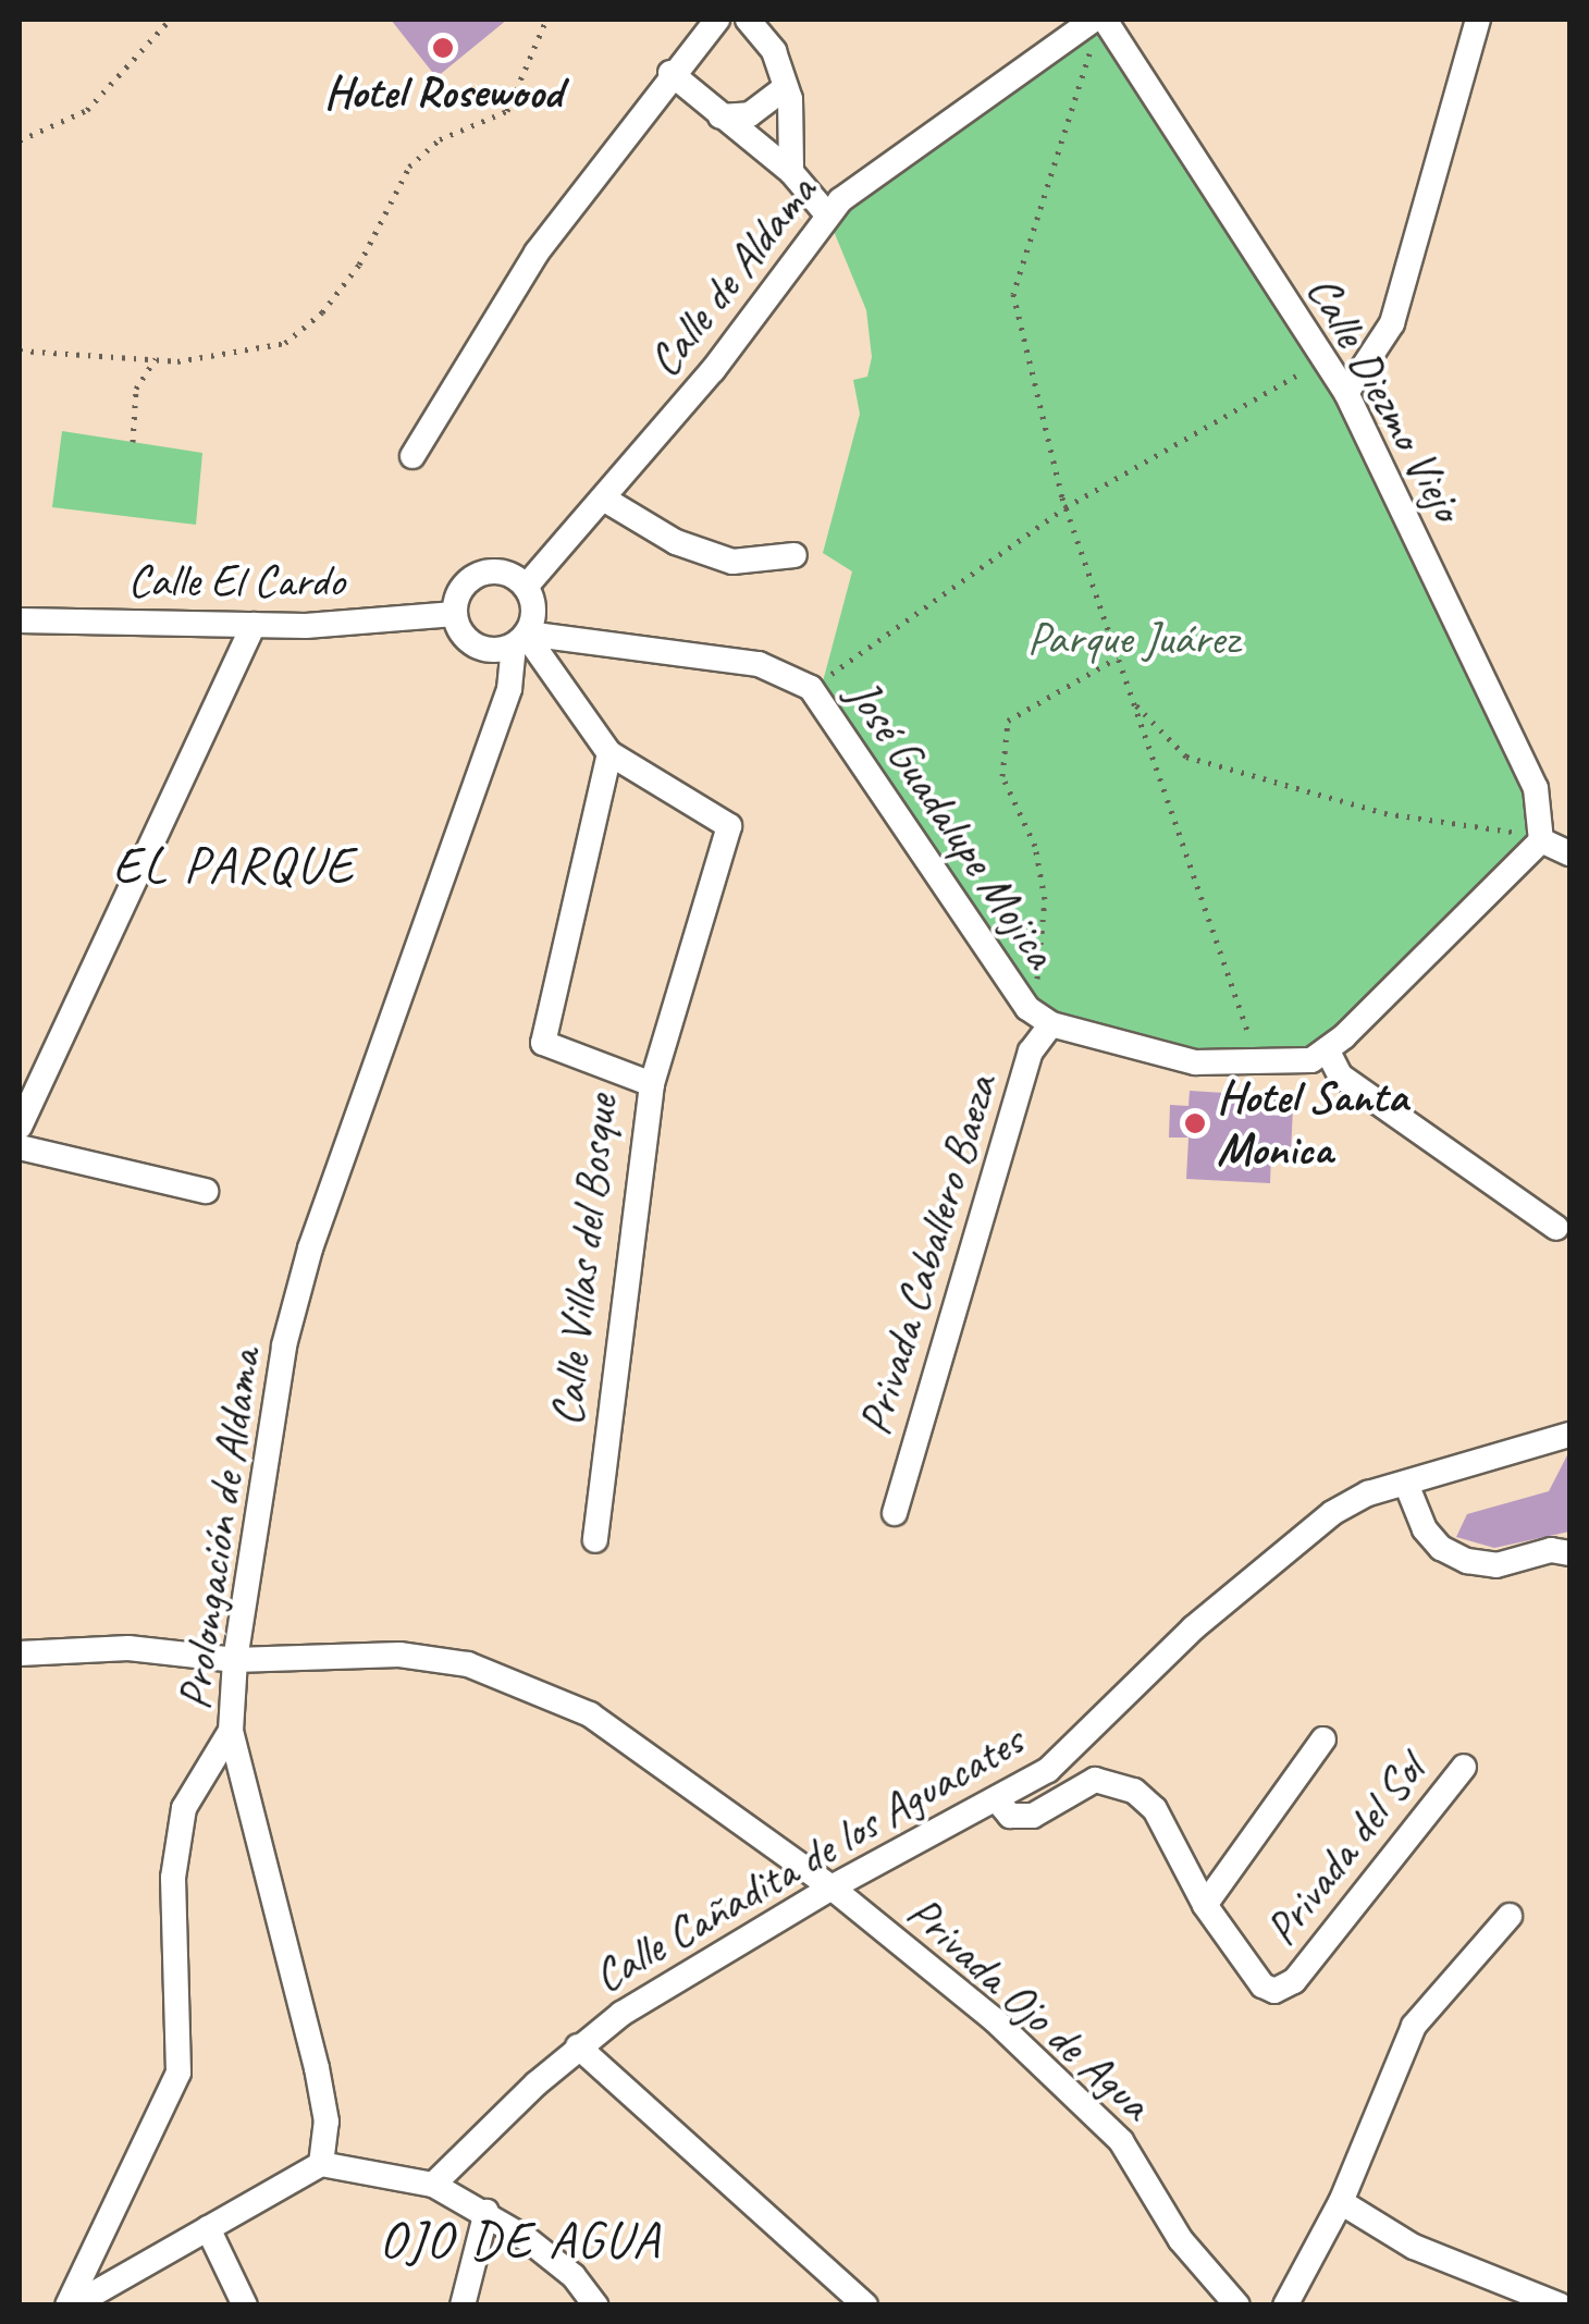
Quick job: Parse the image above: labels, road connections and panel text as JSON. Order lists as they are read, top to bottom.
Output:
{
  "streets": {
    "street": [
      "Calle de Aldama",
      "Calle Diezmo Viejo",
      "Calle El Cardo",
      "José Guadalupe Mojica",
      "Privada Caballero Baeza",
      "Calle Villas del Bosque",
      "Prolongación de Aldama",
      "Privada del Sol",
      "Calle Cañadita de los Aguacates",
      "Privada Ojo de Agua"
    ]
  },
  "crossings": [
    ["Calle de Aldama", "Calle Diezmo Viejo"],
    ["Calle de Aldama", "Calle El Cardo"],
    ["Calle de Aldama", "José Guadalupe Mojica"],
    ["Calle de Aldama", "Prolongación de Aldama"],
    ["Calle Diezmo Viejo", "José Guadalupe Mojica"],
    ["Calle El Cardo", "José Guadalupe Mojica"],
    ["Calle El Cardo", "Prolongación de Aldama"],
    ["José Guadalupe Mojica", "Privada Caballero Baeza"],
    ["José Guadalupe Mojica", "Prolongación de Aldama"],
    ["Prolongación de Aldama", "Privada Ojo de Agua"],
    ["Privada del Sol", "Calle Cañadita de los Aguacates"],
    ["Calle Cañadita de los Aguacates", "Privada Ojo de Agua"]
  ],
  "districts": ["EL PARQUE", "OJO DE AGUA"],
  "parks": ["Parque Juárez"],
  "places": ["Hotel Rosewood", "Hotel Santa Monica"]
}
